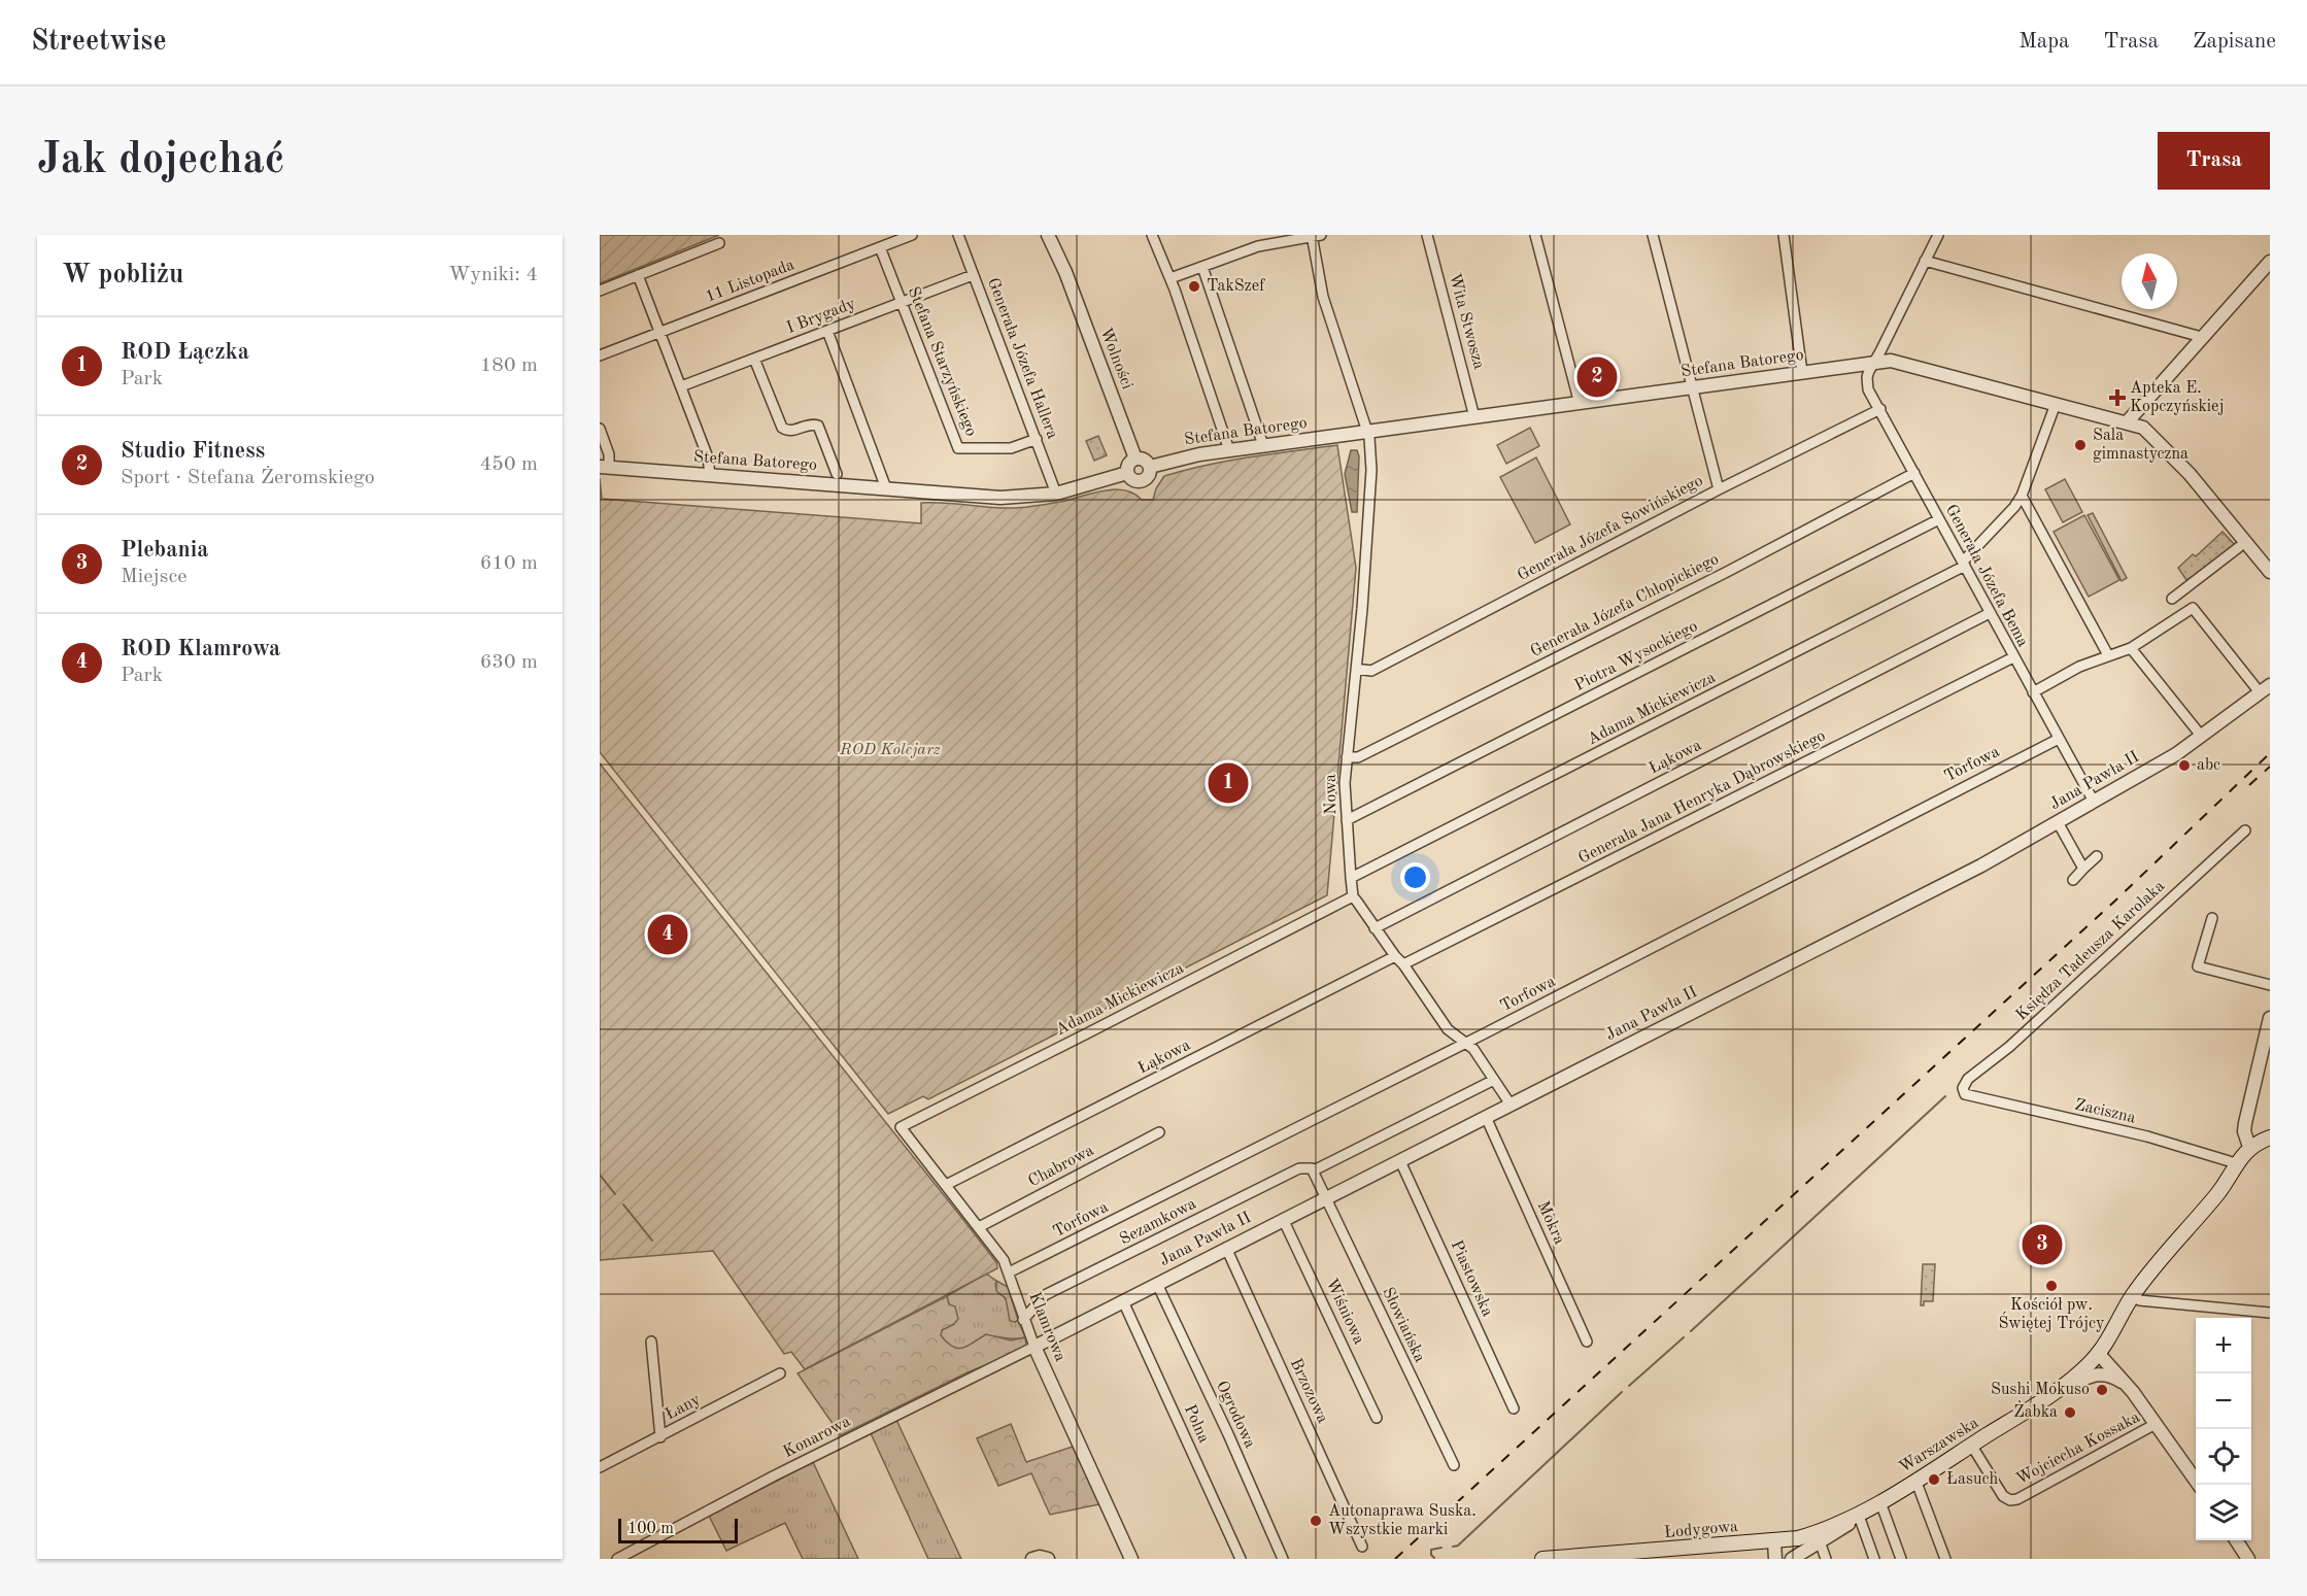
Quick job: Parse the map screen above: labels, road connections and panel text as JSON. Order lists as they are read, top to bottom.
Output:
{
  "streets": {
    "main road": ["Warszawska", "Łodygowa"],
    "street": [
      "11 Listopada",
      "I Brygady",
      "Wita Stwosza",
      "Generała Józefa Hallera",
      "Wolności",
      "Stefana Starzyńskiego",
      "Stefana Batorego",
      "Generała Józefa Sowińskiego",
      "Generała Józefa Bema",
      "Generała Józefa Chłopickiego",
      "Piotra Wysockiego",
      "Adama Mickiewicza",
      "Łąkowa",
      "Torfowa",
      "Jana Pawła II",
      "Nowa",
      "Generała Jana Henryka Dąbrowskiego",
      "Księdza Tadeusza Karolaka",
      "Zaciszna",
      "Chabrowa",
      "Sezamkowa",
      "Mokra",
      "Piastowska",
      "Wiśniowa",
      "Słowiańska",
      "Klamrowa",
      "Brzozowa",
      "Łany",
      "Ogrodowa",
      "Polna",
      "Konarowa",
      "Wojciecha Kossaka"
    ]
  },
  "crossings": [
    ["11 Listopada", "Stefana Starzyńskiego"],
    ["I Brygady", "Generała Józefa Hallera"],
    ["I Brygady", "Stefana Starzyńskiego"],
    ["Wita Stwosza", "Stefana Batorego"],
    ["Generała Józefa Hallera", "Stefana Starzyńskiego"],
    ["Generała Józefa Hallera", "Stefana Batorego"],
    ["Wolności", "Stefana Batorego"],
    ["Stefana Batorego", "Generała Józefa Bema"],
    ["Stefana Batorego", "Adama Mickiewicza"],
    ["Stefana Batorego", "Nowa"],
    ["Generała Józefa Sowińskiego", "Generała Józefa Bema"],
    ["Generała Józefa Sowińskiego", "Nowa"],
    ["Generała Józefa Bema", "Generała Józefa Chłopickiego"],
    ["Generała Józefa Bema", "Piotra Wysockiego"],
    ["Generała Józefa Bema", "Adama Mickiewicza"],
    ["Generała Józefa Bema", "Łąkowa"],
    ["Generała Józefa Bema", "Torfowa"],
    ["Generała Józefa Bema", "Jana Pawła II"],
    ["Generała Józefa Bema", "Generała Jana Henryka Dąbrowskiego"],
    ["Generała Józefa Chłopickiego", "Nowa"],
    ["Piotra Wysockiego", "Nowa"],
    ["Adama Mickiewicza", "Nowa"],
    ["Adama Mickiewicza", "Klamrowa"],
    ["Łąkowa", "Nowa"],
    ["Łąkowa", "Klamrowa"],
    ["Torfowa", "Nowa"],
    ["Torfowa", "Klamrowa"],
    ["Jana Pawła II", "Nowa"],
    ["Jana Pawła II", "Mokra"],
    ["Jana Pawła II", "Piastowska"],
    ["Jana Pawła II", "Wiśniowa"],
    ["Jana Pawła II", "Słowiańska"],
    ["Jana Pawła II", "Klamrowa"],
    ["Jana Pawła II", "Brzozowa"],
    ["Jana Pawła II", "Ogrodowa"],
    ["Jana Pawła II", "Polna"],
    ["Jana Pawła II", "Konarowa"],
    ["Nowa", "Generała Jana Henryka Dąbrowskiego"],
    ["Nowa", "Sezamkowa"],
    ["Księdza Tadeusza Karolaka", "Zaciszna"],
    ["Zaciszna", "Warszawska"],
    ["Chabrowa", "Klamrowa"],
    ["Sezamkowa", "Klamrowa"],
    ["Klamrowa", "Konarowa"],
    ["Warszawska", "Wojciecha Kossaka"],
    ["Warszawska", "Łodygowa"]
  ],
  "parks": ["ROD Kolejarz"],
  "places": {
    "other": [
      "TakSzef",
      "Sala gimnastyczna",
      "abc",
      "Kościół pw. Świętej Trójcy",
      "Sushi Mokuso",
      "Żabka",
      "Łasuch",
      "Autonaprawa Suska. Wszystkie marki"
    ],
    "health": ["Apteka E. Kopczyńskiej"]
  },
  "scale_bar": "100 m",
  "north": "top",
  "page": {
    "header": "Streetwise",
    "nav": ["Mapa", "Trasa", "Zapisane"],
    "buttons": "Trasa",
    "title": "Jak dojechać",
    "heading": ["W pobliżu", "Wyniki: 4"],
    "list": [
      {
        "mark": "1",
        "name": "ROD Łączka",
        "note": "Park",
        "value": "180 m"
      },
      {
        "mark": "2",
        "name": "Studio Fitness",
        "note": "Sport · Stefana Żeromskiego",
        "value": "450 m"
      },
      {
        "mark": "3",
        "name": "Plebania",
        "note": "Miejsce",
        "value": "610 m"
      },
      {
        "mark": "4",
        "name": "ROD Klamrowa",
        "note": "Park",
        "value": "630 m"
      }
    ],
    "pins": [
      "2",
      "1",
      "4",
      "3"
    ],
    "map_buttons": ["+", "−"],
    "scale": "100 m"
  }
}
